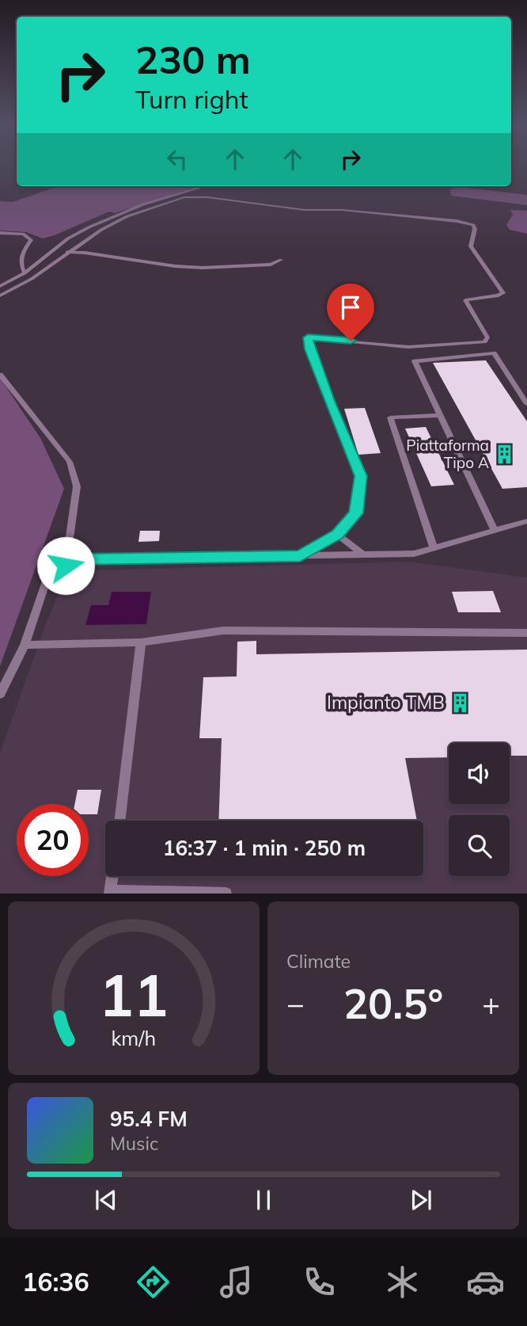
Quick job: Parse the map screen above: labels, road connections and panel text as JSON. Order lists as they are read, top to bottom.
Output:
{
  "places": {
    "building": ["Piattaforma Tipo A", "Impianto TMB"]
  },
  "page": {
    "turn": ["230 m", "Turn right"],
    "limit": "20",
    "trip": "16:37 · 1 min · 250 m",
    "tile": "Climate",
    "heat": ["−", "20.5°", "+"],
    "song": ["95.4 FM", "Music"],
    "tabs": "16:36",
    "gauge": ["11", "km/h"]
  }
}
